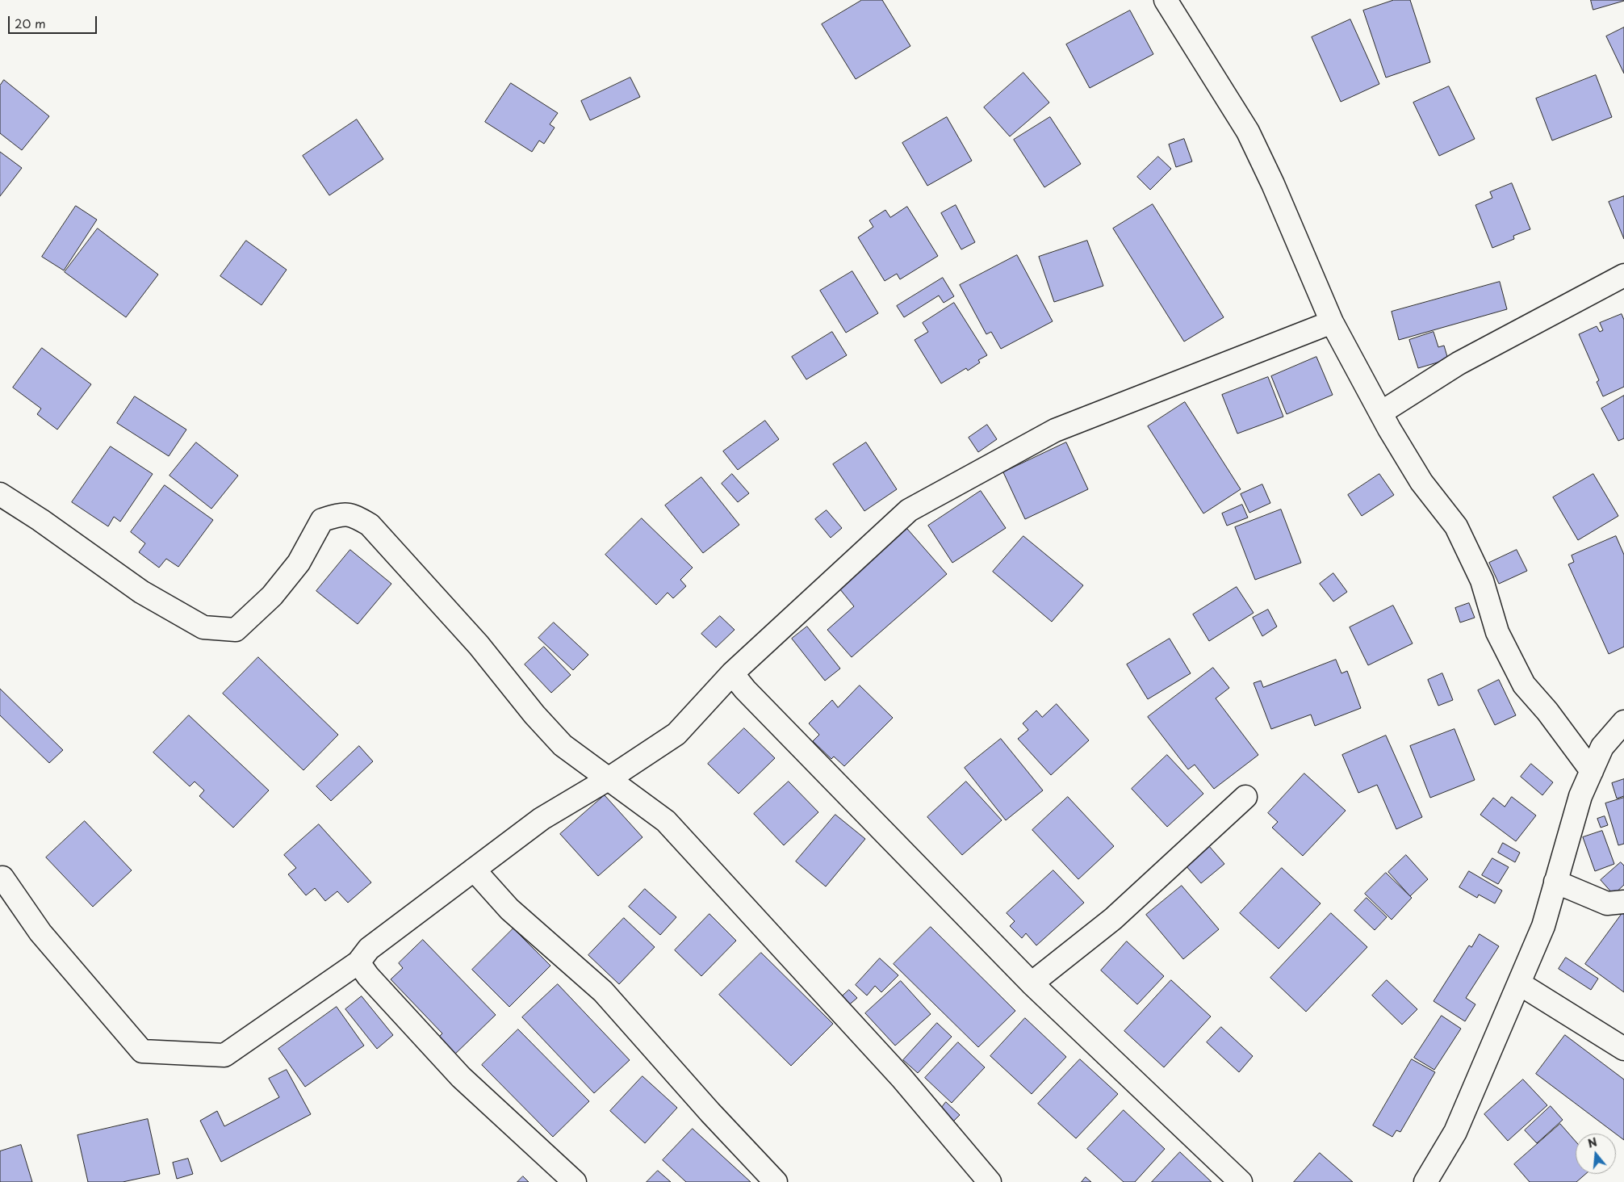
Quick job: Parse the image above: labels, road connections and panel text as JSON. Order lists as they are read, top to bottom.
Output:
{
  "scale_bar": "20 m",
  "north": "top"
}
